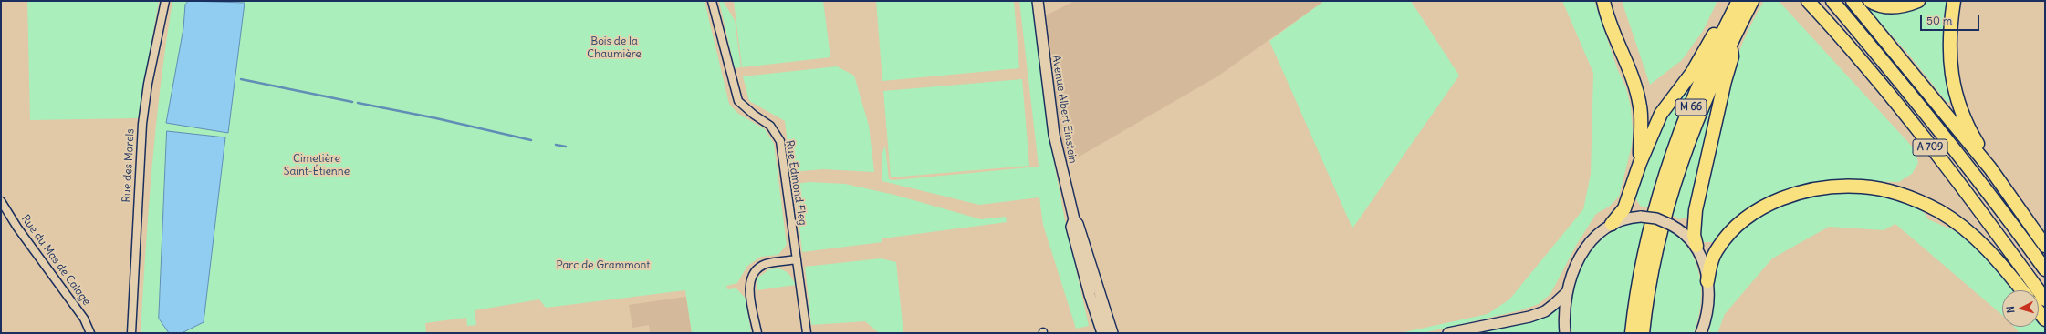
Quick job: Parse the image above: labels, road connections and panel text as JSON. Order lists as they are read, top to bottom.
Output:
{
  "streets": {
    "highway": ["M 66", "A 709"],
    "street": [
      "Avenue Albert Einstein",
      "Rue des Marels",
      "Rue Edmond Fleg",
      "Rue du Mas de Calage"
    ]
  },
  "parks": ["Bois de la Chaumière", "Cimetière Saint-Étienne", "Parc de Grammont"],
  "scale_bar": "50 m",
  "north": "left"
}
